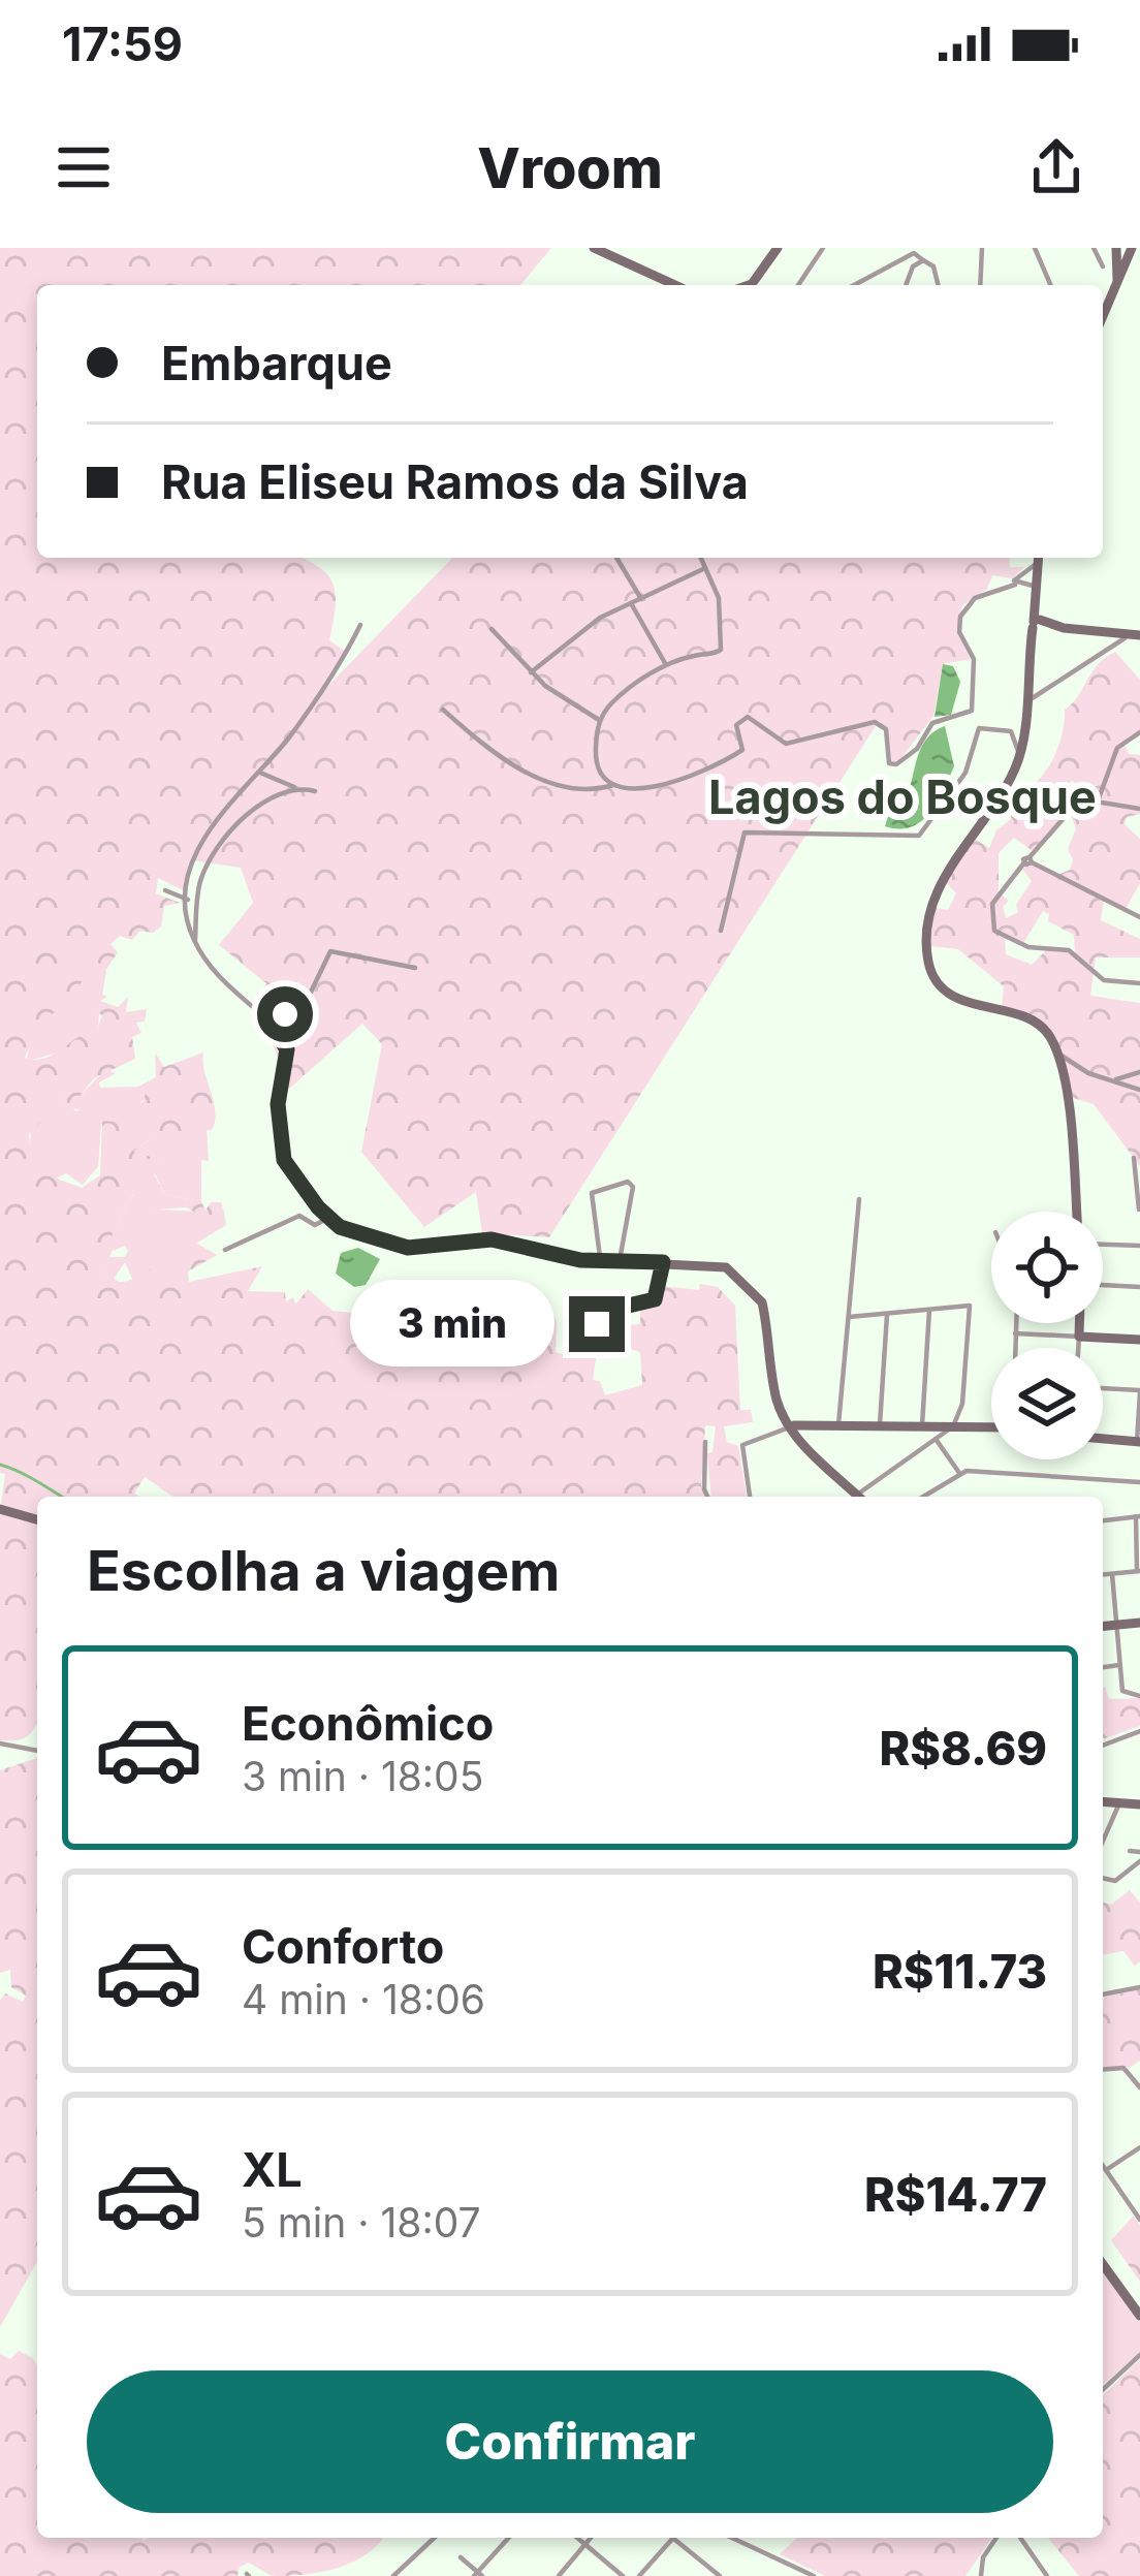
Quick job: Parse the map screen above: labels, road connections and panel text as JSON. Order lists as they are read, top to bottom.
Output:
{
  "districts": ["Lagos do Bosque"],
  "page": {
    "status": "17:59",
    "header": "Vroom",
    "banner": ["Embarque", "Rua Eliseu Ramos da Silva"],
    "bubble": "3 min",
    "heading": "Escolha a viagem",
    "list": [
      {
        "name": "Econômico",
        "note": "3 min · 18:05",
        "value": "R$8.69"
      },
      {
        "name": "Conforto",
        "note": "4 min · 18:06",
        "value": "R$11.73"
      },
      {
        "name": "XL",
        "note": "5 min · 18:07",
        "value": "R$14.77"
      }
    ],
    "buttons": "Confirmar"
  }
}
